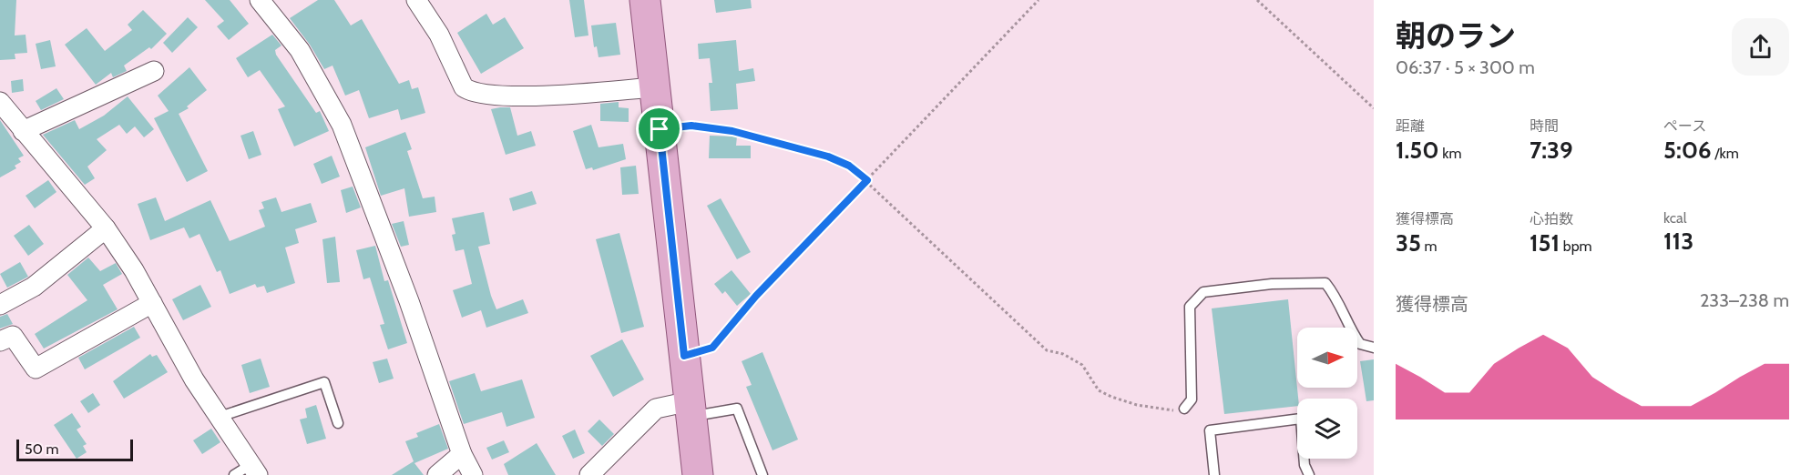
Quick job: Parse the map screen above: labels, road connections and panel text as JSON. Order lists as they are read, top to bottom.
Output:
{
  "scale_bar": "50 m",
  "north": "right",
  "page": {
    "heading": ["朝のラン", "06:37 · 5 × 300 m"],
    "stats": [
      ["距離", "1.50 km"],
      ["時間", "7:39"],
      ["ペース", "5:06 /km"],
      ["獲得標高", "35 m"],
      ["心拍数", "151 bpm"],
      ["kcal", "113"]
    ],
    "chart": ["獲得標高", "233–238 m"],
    "scale": "50 m"
  }
}
